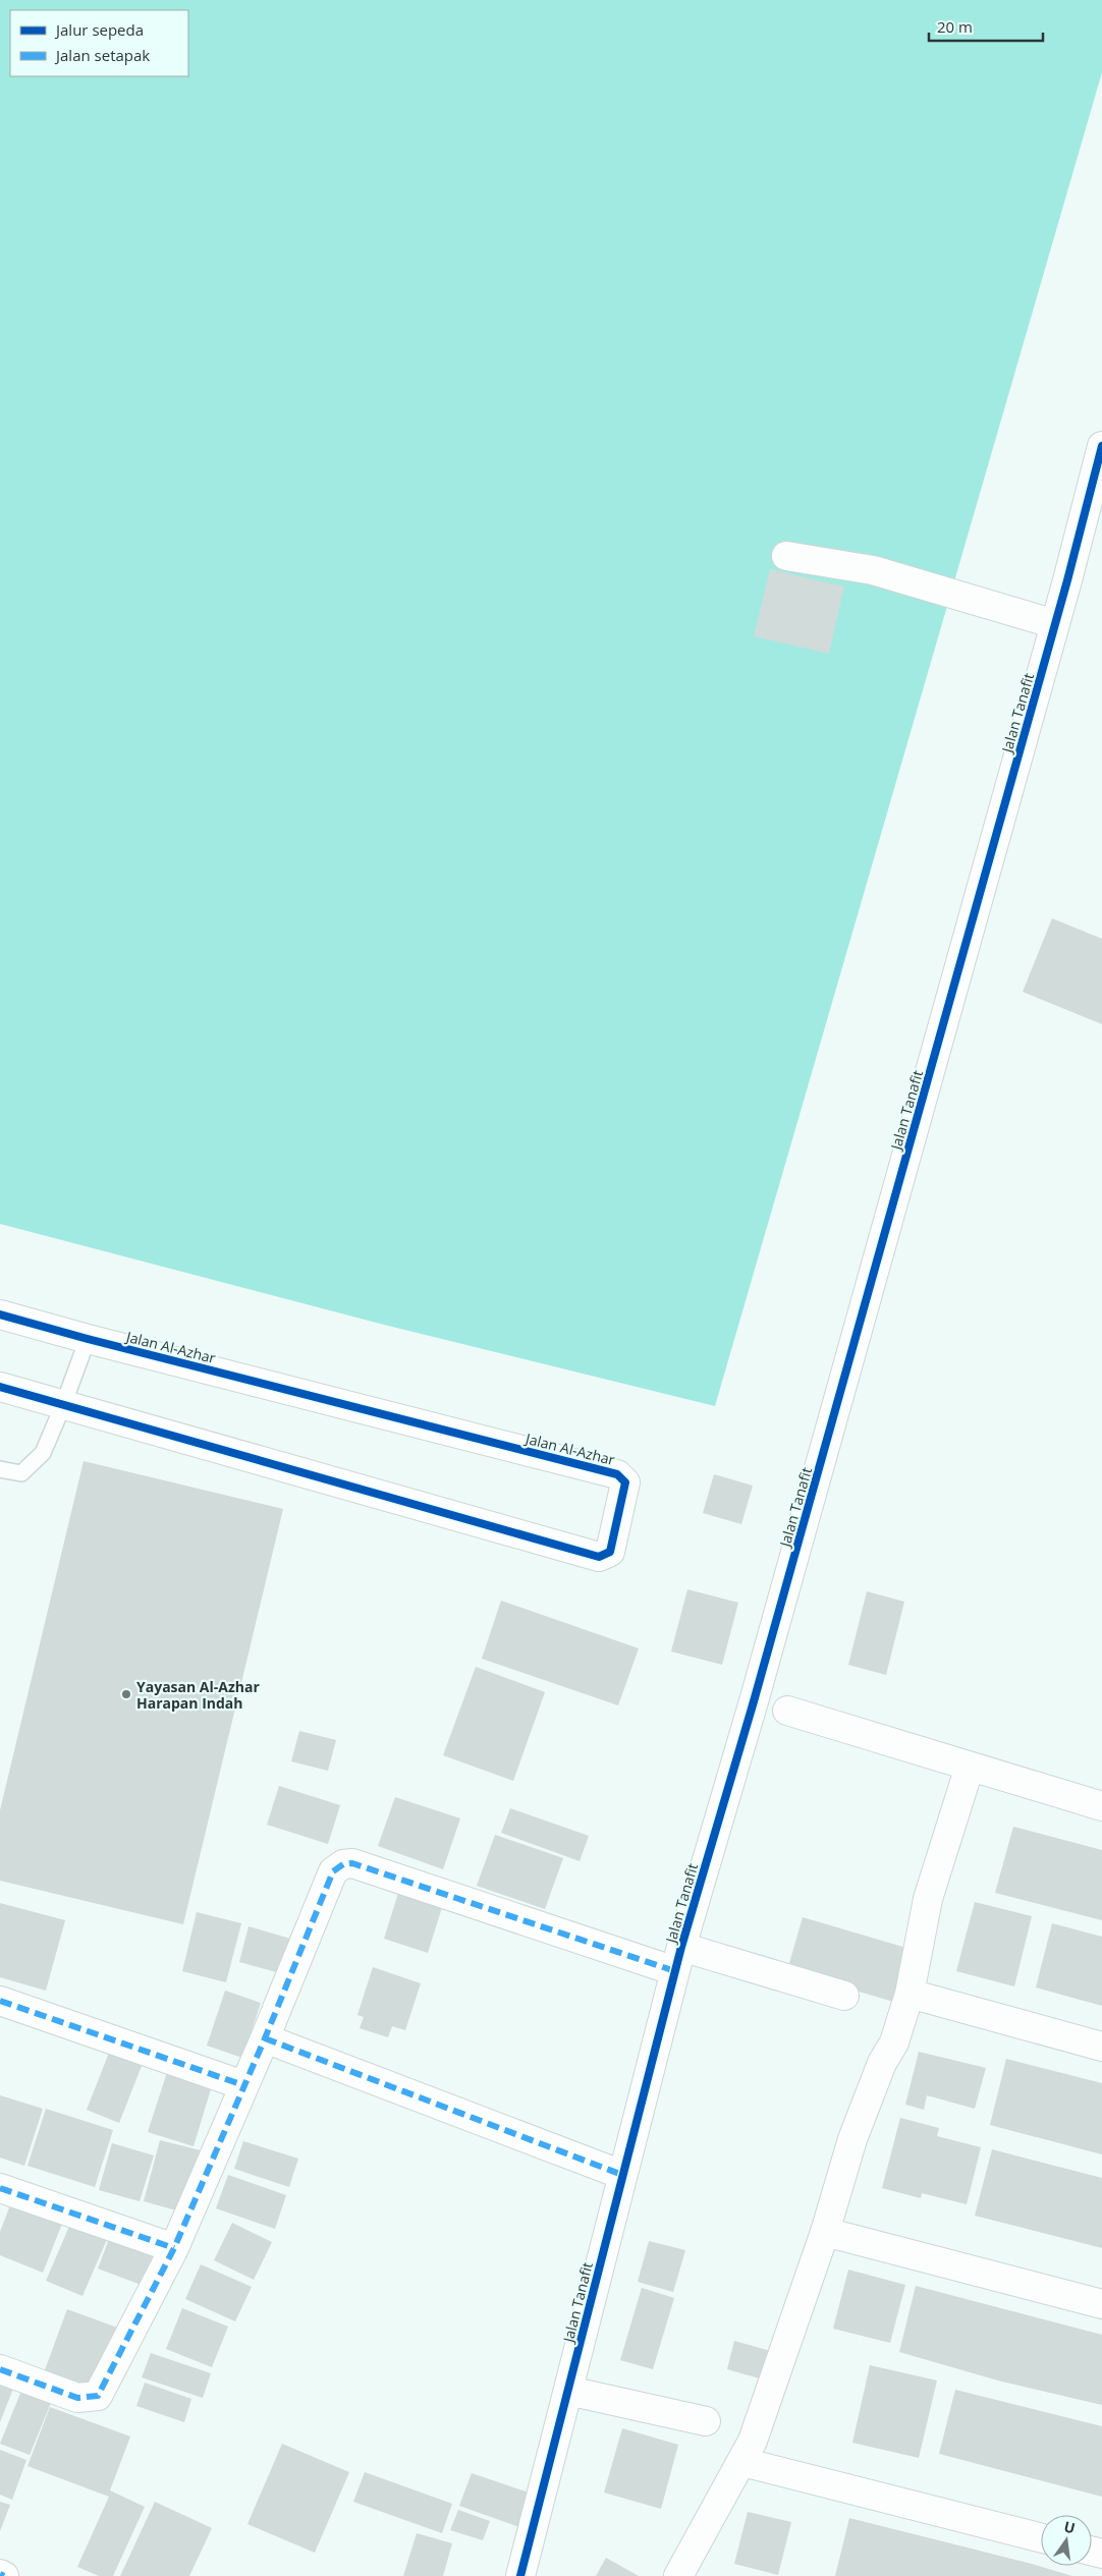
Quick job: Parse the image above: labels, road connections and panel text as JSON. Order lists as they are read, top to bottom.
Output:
{
  "streets": {
    "street": ["Jalan Tanafit", "Jalan Al-Azhar"]
  },
  "places": ["Yayasan Al-Azhar Harapan Indah"],
  "legend": ["Jalur sepeda", "Jalan setapak"],
  "scale_bar": "20 m",
  "north": "top"
}
